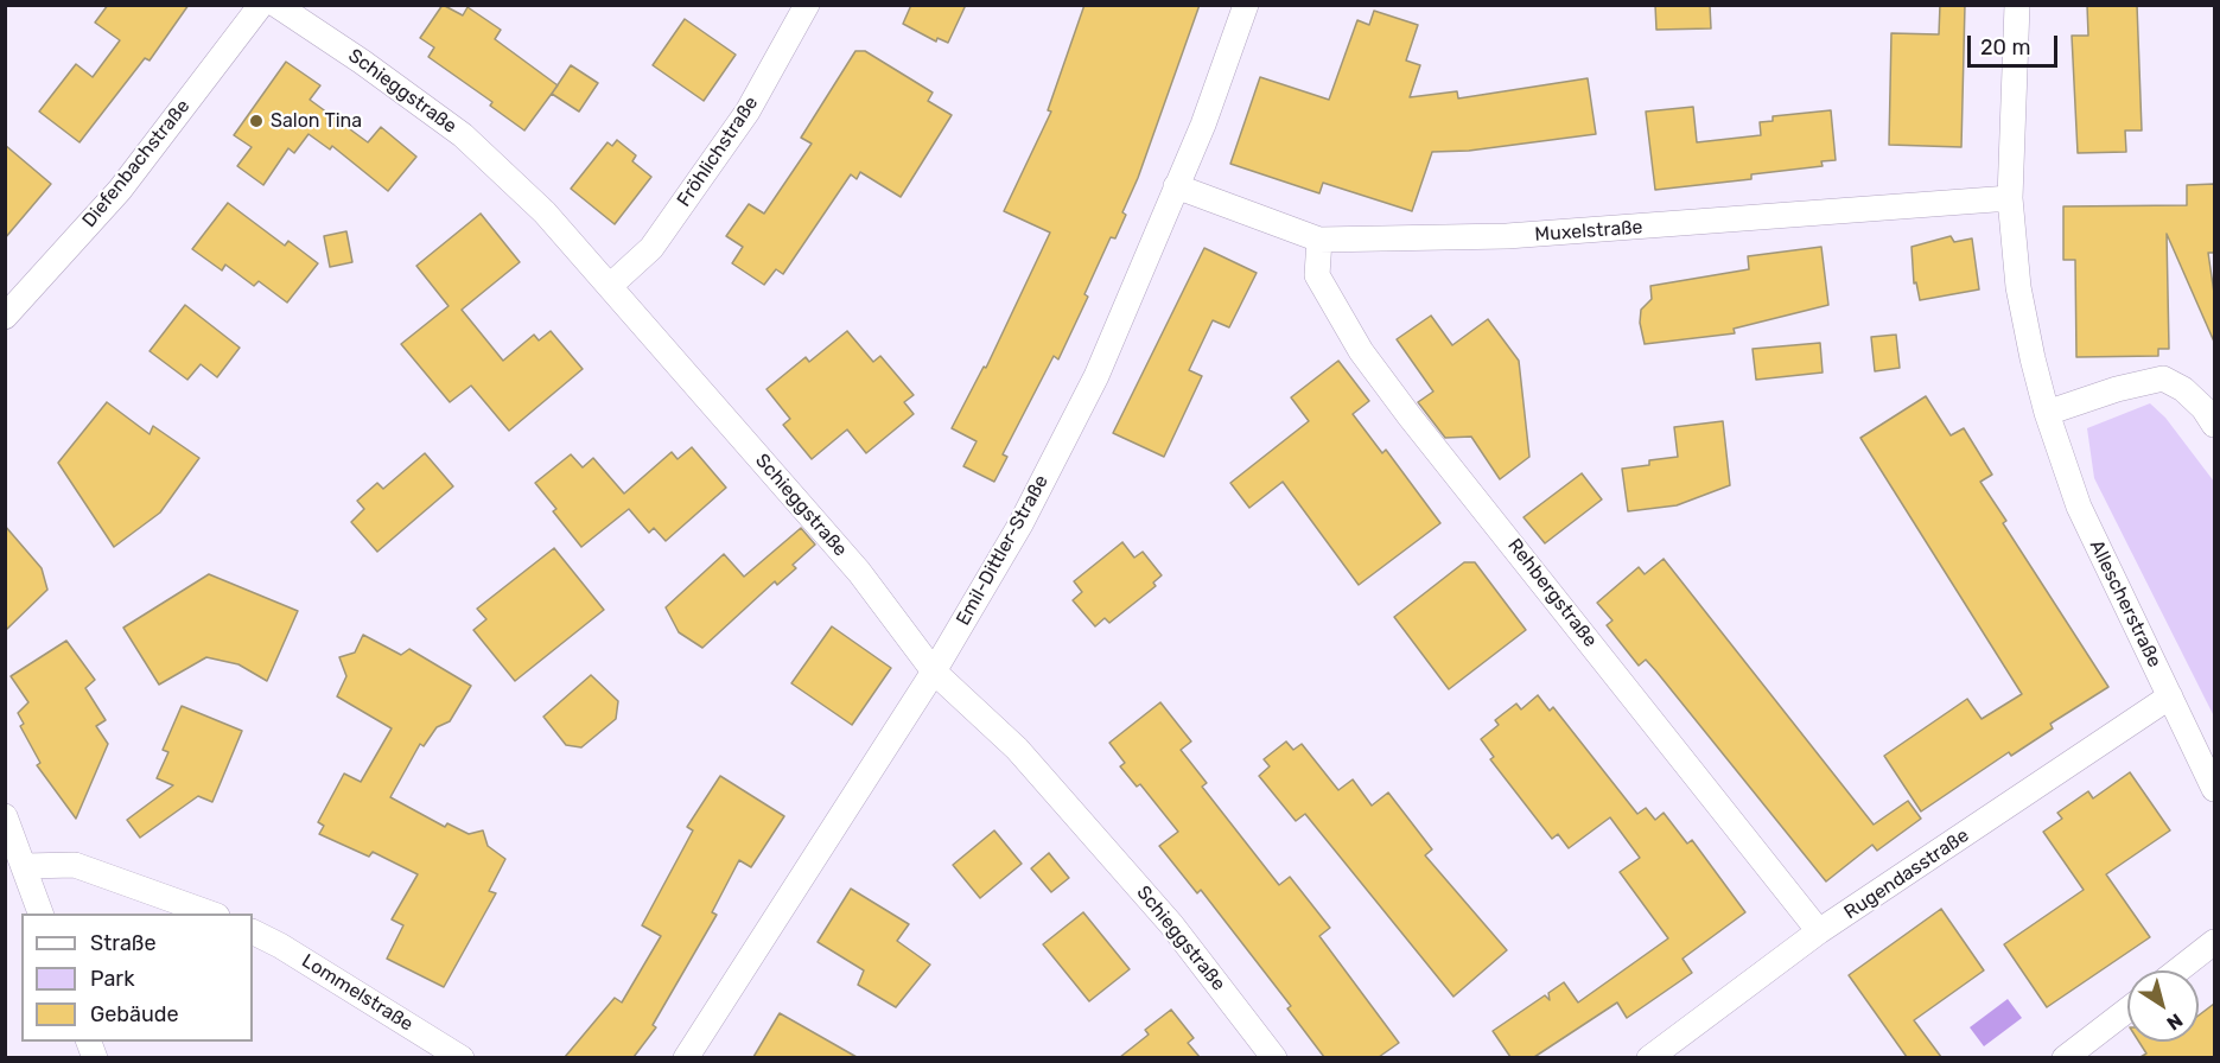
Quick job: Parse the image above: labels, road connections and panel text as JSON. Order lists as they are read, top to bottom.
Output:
{
  "streets": {
    "street": [
      "Schieggstraße",
      "Fröhlichstraße",
      "Diefenbachstraße",
      "Muxelstraße",
      "Emil-Dittler-Straße",
      "Rehbergstraße",
      "Allescherstraße",
      "Rugendasstraße",
      "Lommelstraße"
    ]
  },
  "crossings": [
    ["Schieggstraße", "Fröhlichstraße"],
    ["Schieggstraße", "Emil-Dittler-Straße"],
    ["Muxelstraße", "Emil-Dittler-Straße"],
    ["Muxelstraße", "Rehbergstraße"],
    ["Muxelstraße", "Allescherstraße"],
    ["Rehbergstraße", "Rugendasstraße"],
    ["Allescherstraße", "Rugendasstraße"]
  ],
  "places": ["Salon Tina"],
  "legend": ["Straße", "Park", "Gebäude"],
  "scale_bar": "20 m",
  "north": "bottom right"
}
